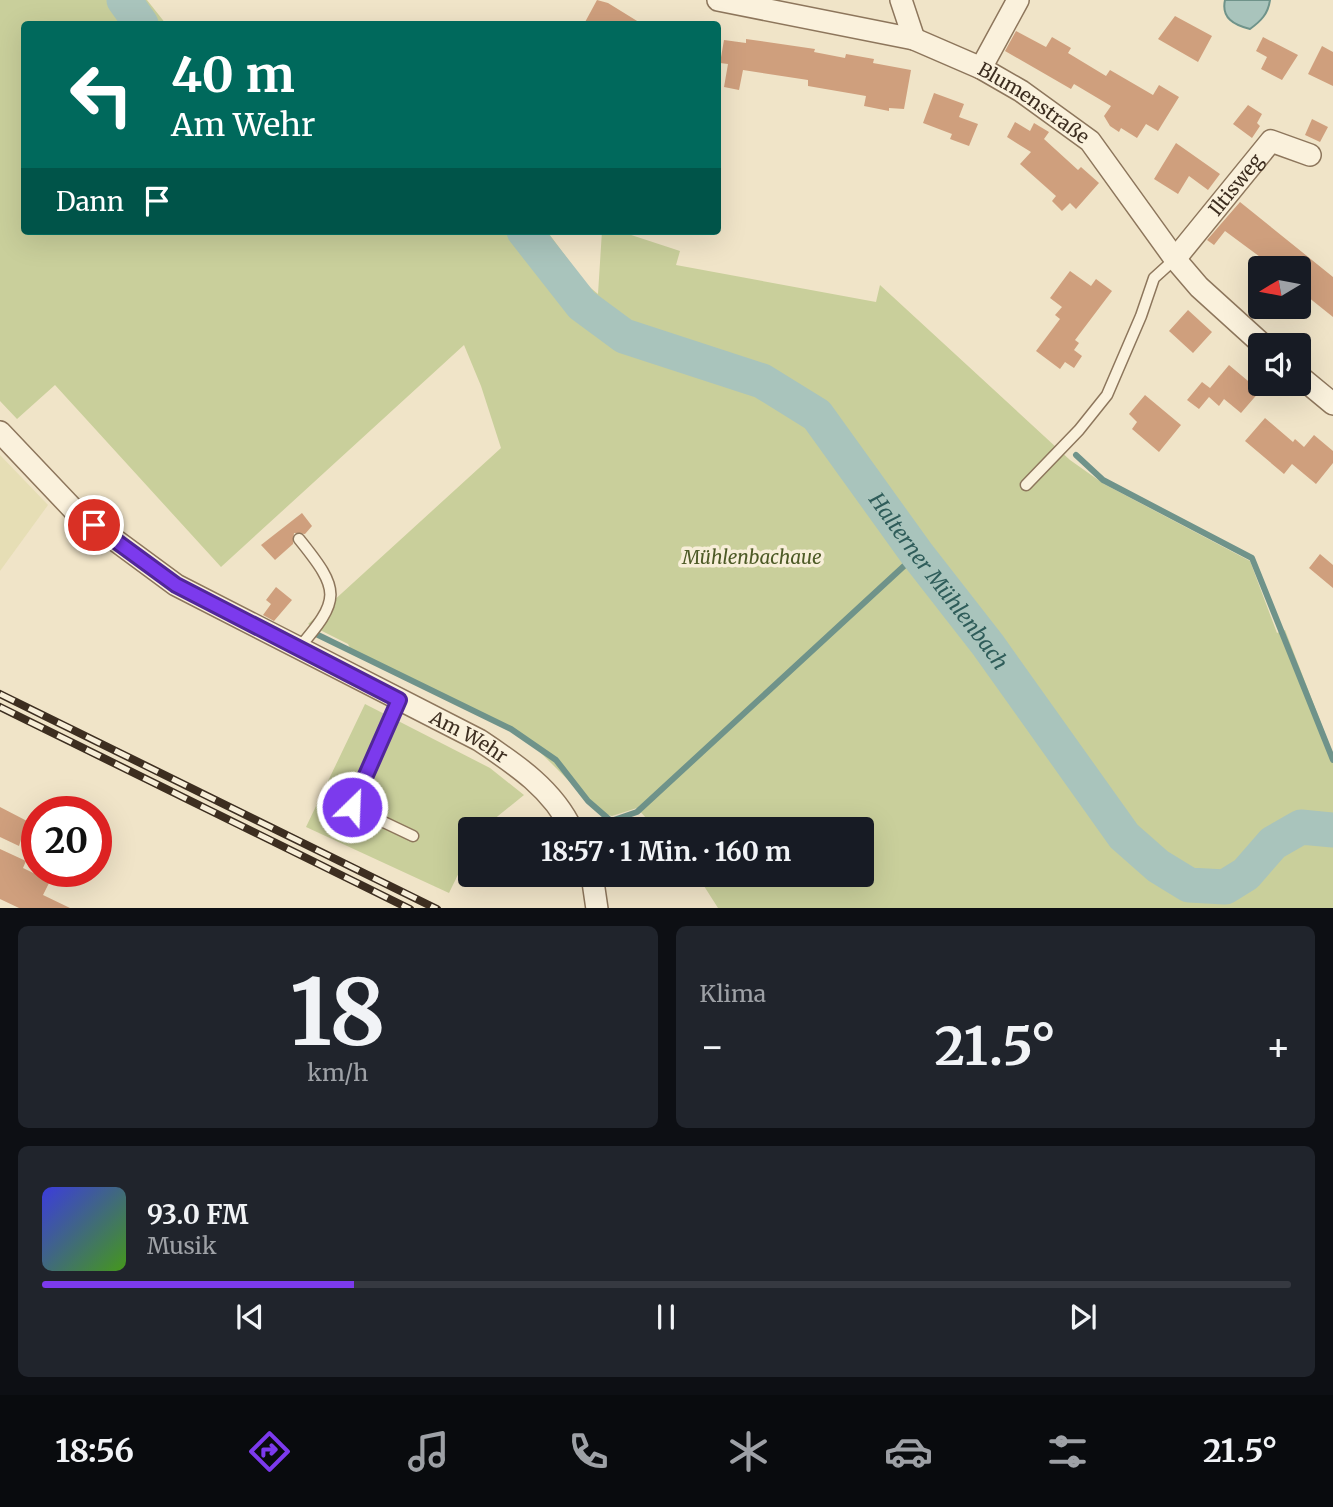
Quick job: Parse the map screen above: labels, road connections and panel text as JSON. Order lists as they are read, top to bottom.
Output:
{
  "streets": {
    "street": ["Blumenstraße", "Iltisweg", "Am Wehr"]
  },
  "crossings": [
    ["Blumenstraße", "Iltisweg"]
  ],
  "water": ["Halterner Mühlenbach"],
  "parks": ["Mühlenbachaue"],
  "north": "left",
  "page": {
    "turn": ["40 m", "Am Wehr"],
    "then": "Dann",
    "limit": "20",
    "trip": "18:57 · 1 Min. · 160 m",
    "tile": [
      ["18", "km/h"],
      "Klima"
    ],
    "heat": ["−", "21.5°", "+"],
    "song": ["93.0 FM", "Musik"],
    "tabs": ["18:56", "21.5°"]
  }
}
